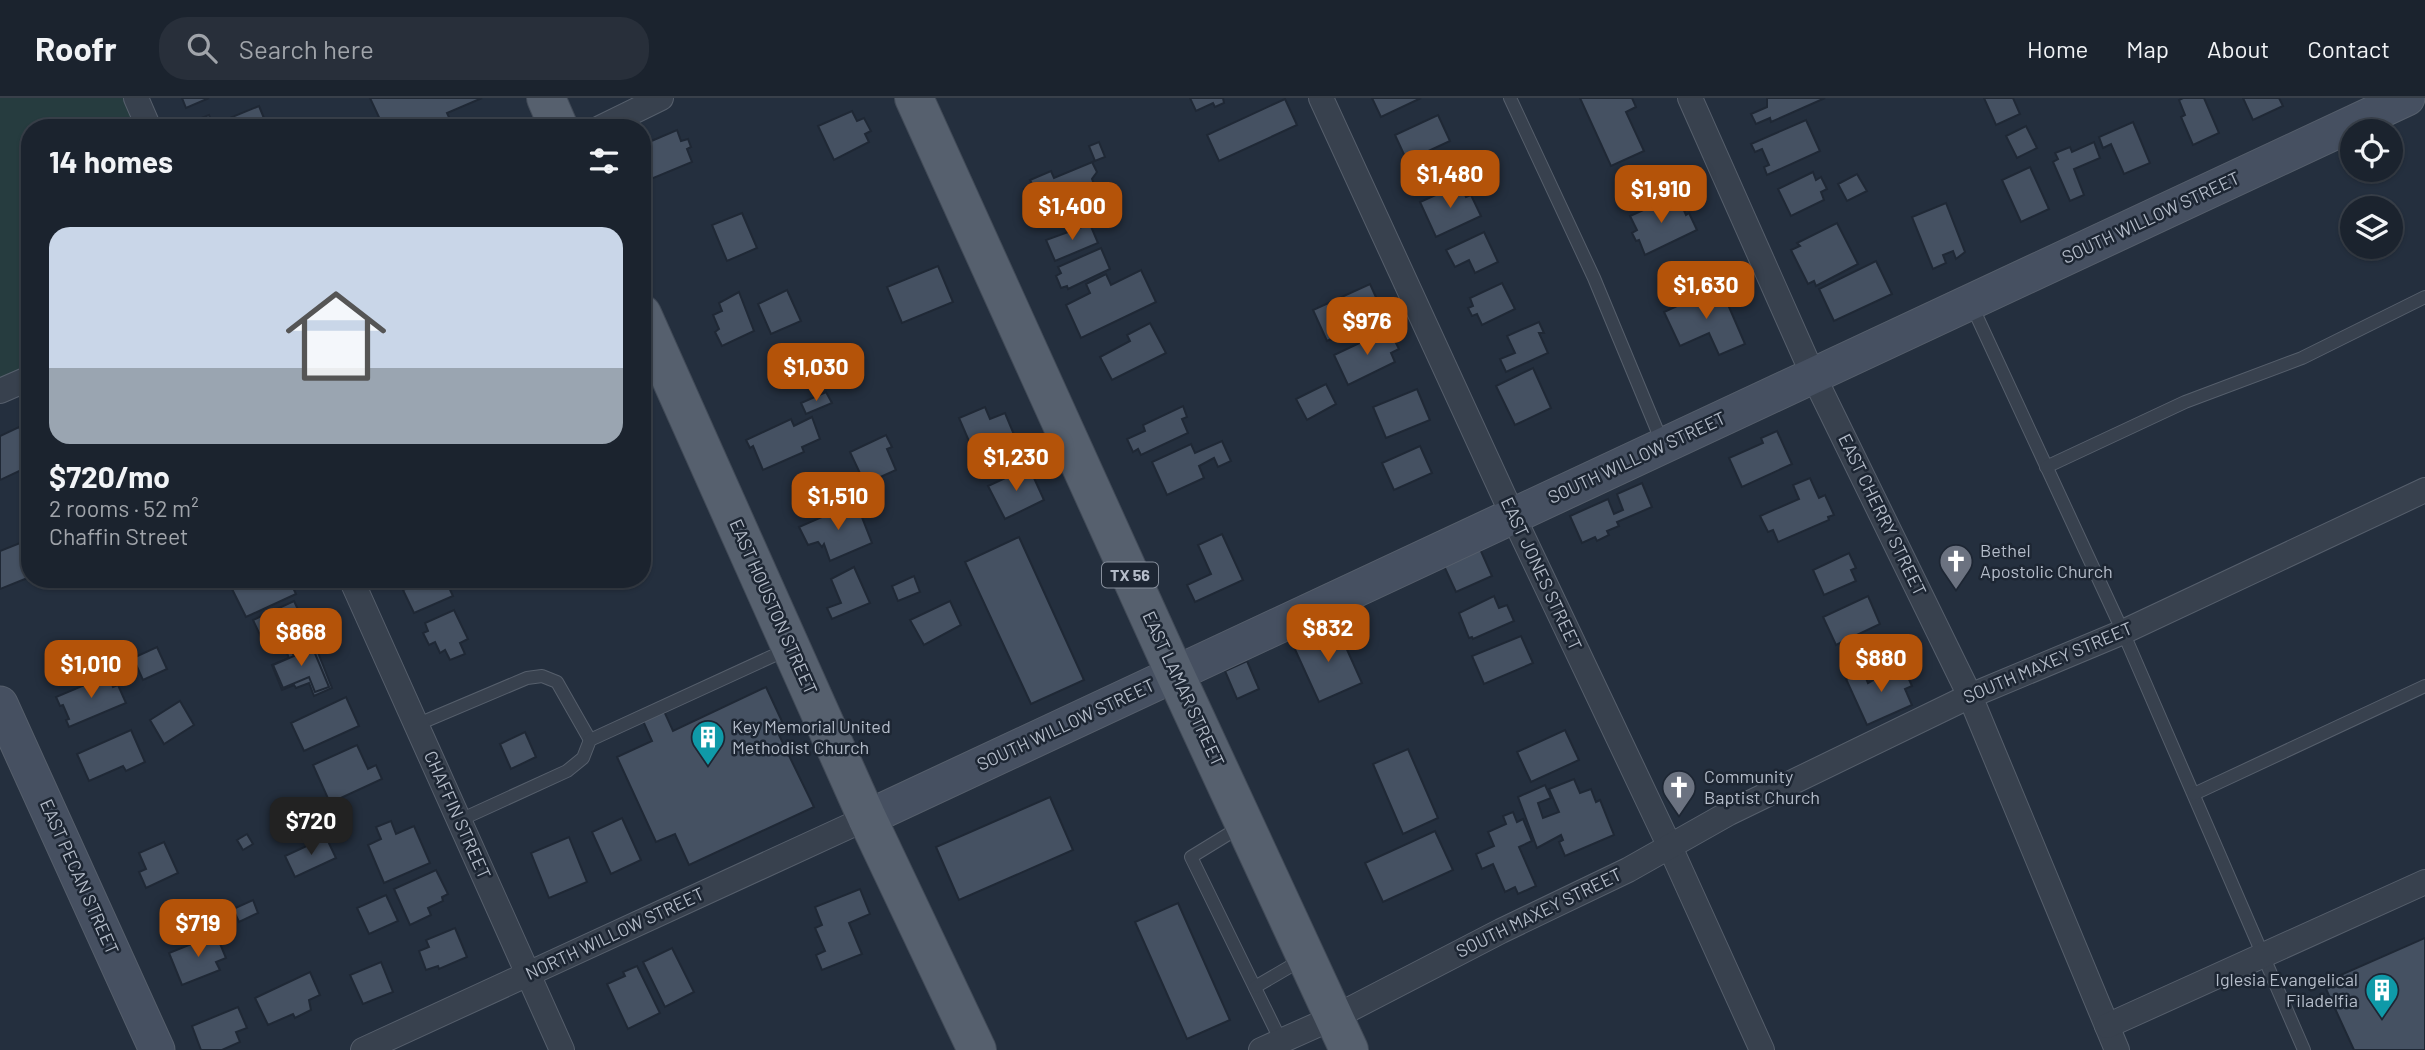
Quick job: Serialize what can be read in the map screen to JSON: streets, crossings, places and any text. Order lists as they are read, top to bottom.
{
  "streets": {
    "main road": ["TX 56", "EAST HOUSTON STREET", "EAST LAMAR STREET"],
    "street": [
      "SOUTH WILLOW STREET",
      "EAST CHERRY STREET",
      "EAST JONES STREET",
      "SOUTH MAXEY STREET",
      "CHAFFIN STREET",
      "EAST PECAN STREET",
      "NORTH WILLOW STREET"
    ]
  },
  "crossings": [
    ["SOUTH WILLOW STREET", "EAST CHERRY STREET"],
    ["SOUTH WILLOW STREET", "EAST JONES STREET"],
    ["SOUTH WILLOW STREET", "EAST HOUSTON STREET"],
    ["SOUTH WILLOW STREET", "EAST LAMAR STREET"],
    ["SOUTH WILLOW STREET", "NORTH WILLOW STREET"],
    ["EAST CHERRY STREET", "SOUTH MAXEY STREET"],
    ["EAST JONES STREET", "SOUTH MAXEY STREET"],
    ["EAST HOUSTON STREET", "NORTH WILLOW STREET"],
    ["SOUTH MAXEY STREET", "EAST LAMAR STREET"],
    ["CHAFFIN STREET", "NORTH WILLOW STREET"]
  ],
  "places": {
    "church": ["Bethel Apostolic Church", "Community Baptist Church"],
    "building": ["Key Memorial United Methodist Church", "Iglesia Evangelical Filadelfia"]
  },
  "page": {
    "header": "Roofr",
    "search": "Search here",
    "nav": [
      "Home",
      "Map",
      "About",
      "Contact"
    ],
    "heading": "14 homes",
    "price": [
      "$1,480",
      "$1,910",
      "$1,400",
      "$1,630",
      "$976",
      "$1,030",
      "$1,230",
      "$1,510",
      "$832",
      "$868",
      "$880",
      "$1,010",
      "$720",
      "$719"
    ],
    "list": [
      {
        "name": "$720/mo",
        "note": "2 rooms · 52 m² · Chaffin Street"
      }
    ]
  }
}
